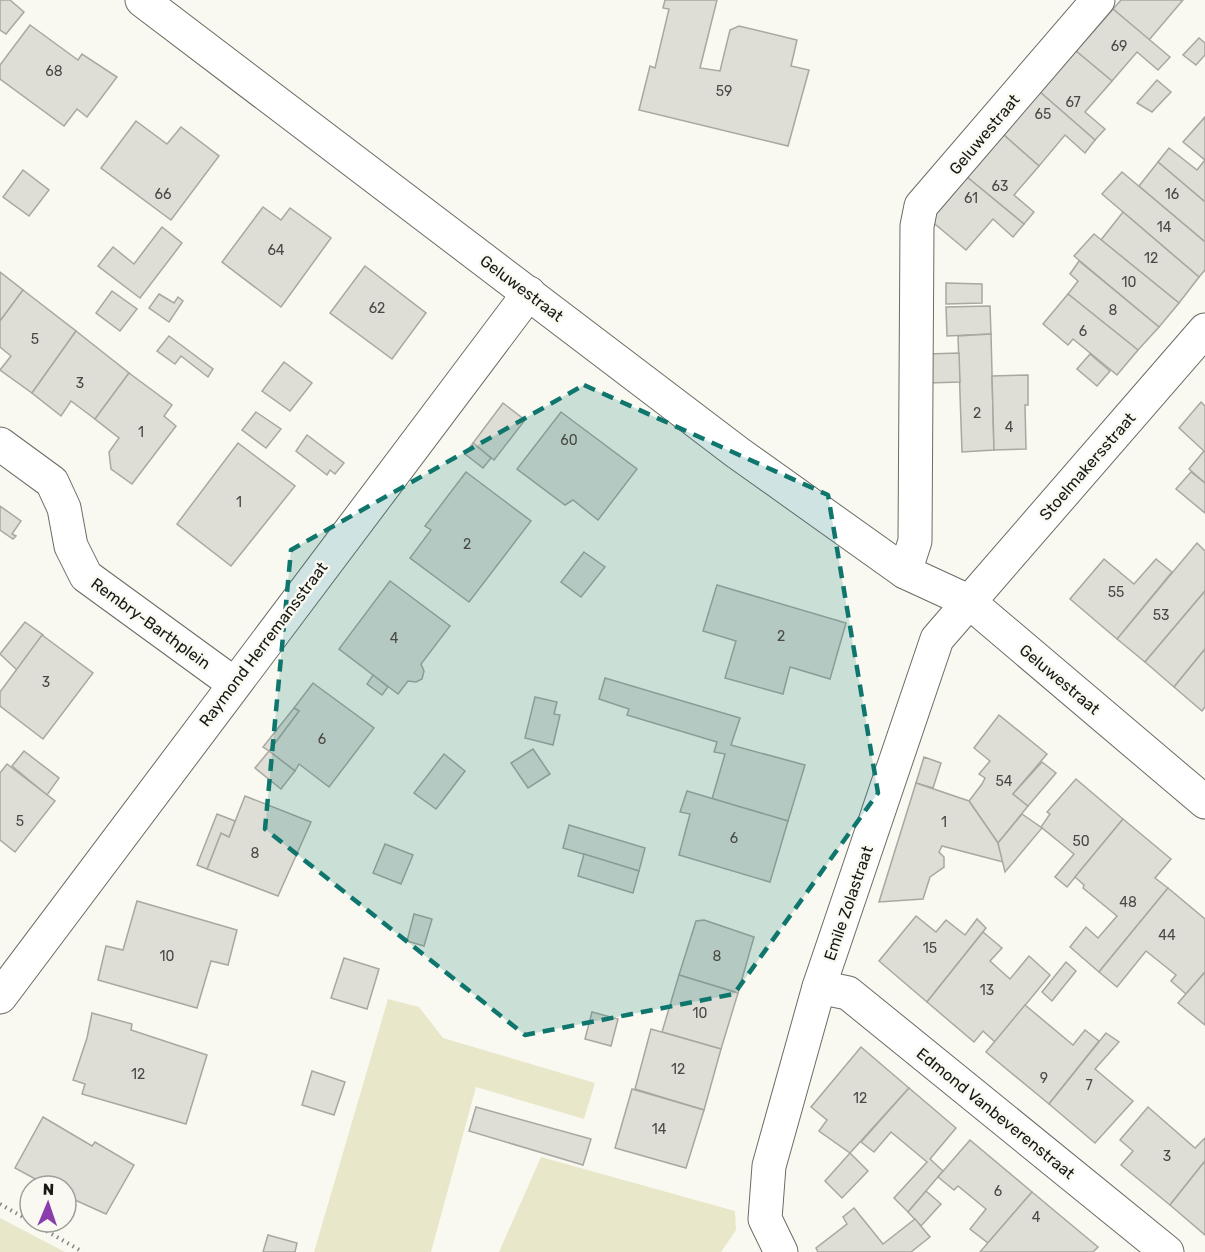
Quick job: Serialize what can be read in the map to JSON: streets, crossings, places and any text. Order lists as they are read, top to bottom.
{
  "streets": {
    "street": [
      "Geluwestraat",
      "Stoelmakersstraat",
      "Rembry-Barthplein",
      "Raymond Herremansstraat",
      "Emile Zolastraat",
      "Edmond Vanbeverenstraat"
    ]
  },
  "crossings": [
    ["Geluwestraat", "Stoelmakersstraat"],
    ["Geluwestraat", "Raymond Herremansstraat"],
    ["Geluwestraat", "Emile Zolastraat"],
    ["Stoelmakersstraat", "Emile Zolastraat"],
    ["Rembry-Barthplein", "Raymond Herremansstraat"],
    ["Emile Zolastraat", "Edmond Vanbeverenstraat"]
  ],
  "house_numbers": [
    "69",
    "68",
    "59",
    "67",
    "65",
    "63",
    "66",
    "16",
    "61",
    "14",
    "64",
    "12",
    "10",
    "62",
    "8",
    "6",
    "5",
    "3",
    "2",
    "4",
    "1",
    "60",
    "1",
    "2",
    "55",
    "53",
    "2",
    "4",
    "3",
    "6",
    "54",
    "5",
    "1",
    "6",
    "50",
    "8",
    "48",
    "44",
    "15",
    "10",
    "8",
    "13",
    "10",
    "12",
    "12",
    "9",
    "7",
    "12",
    "14",
    "3",
    "6",
    "4"
  ],
  "north": "top"
}
